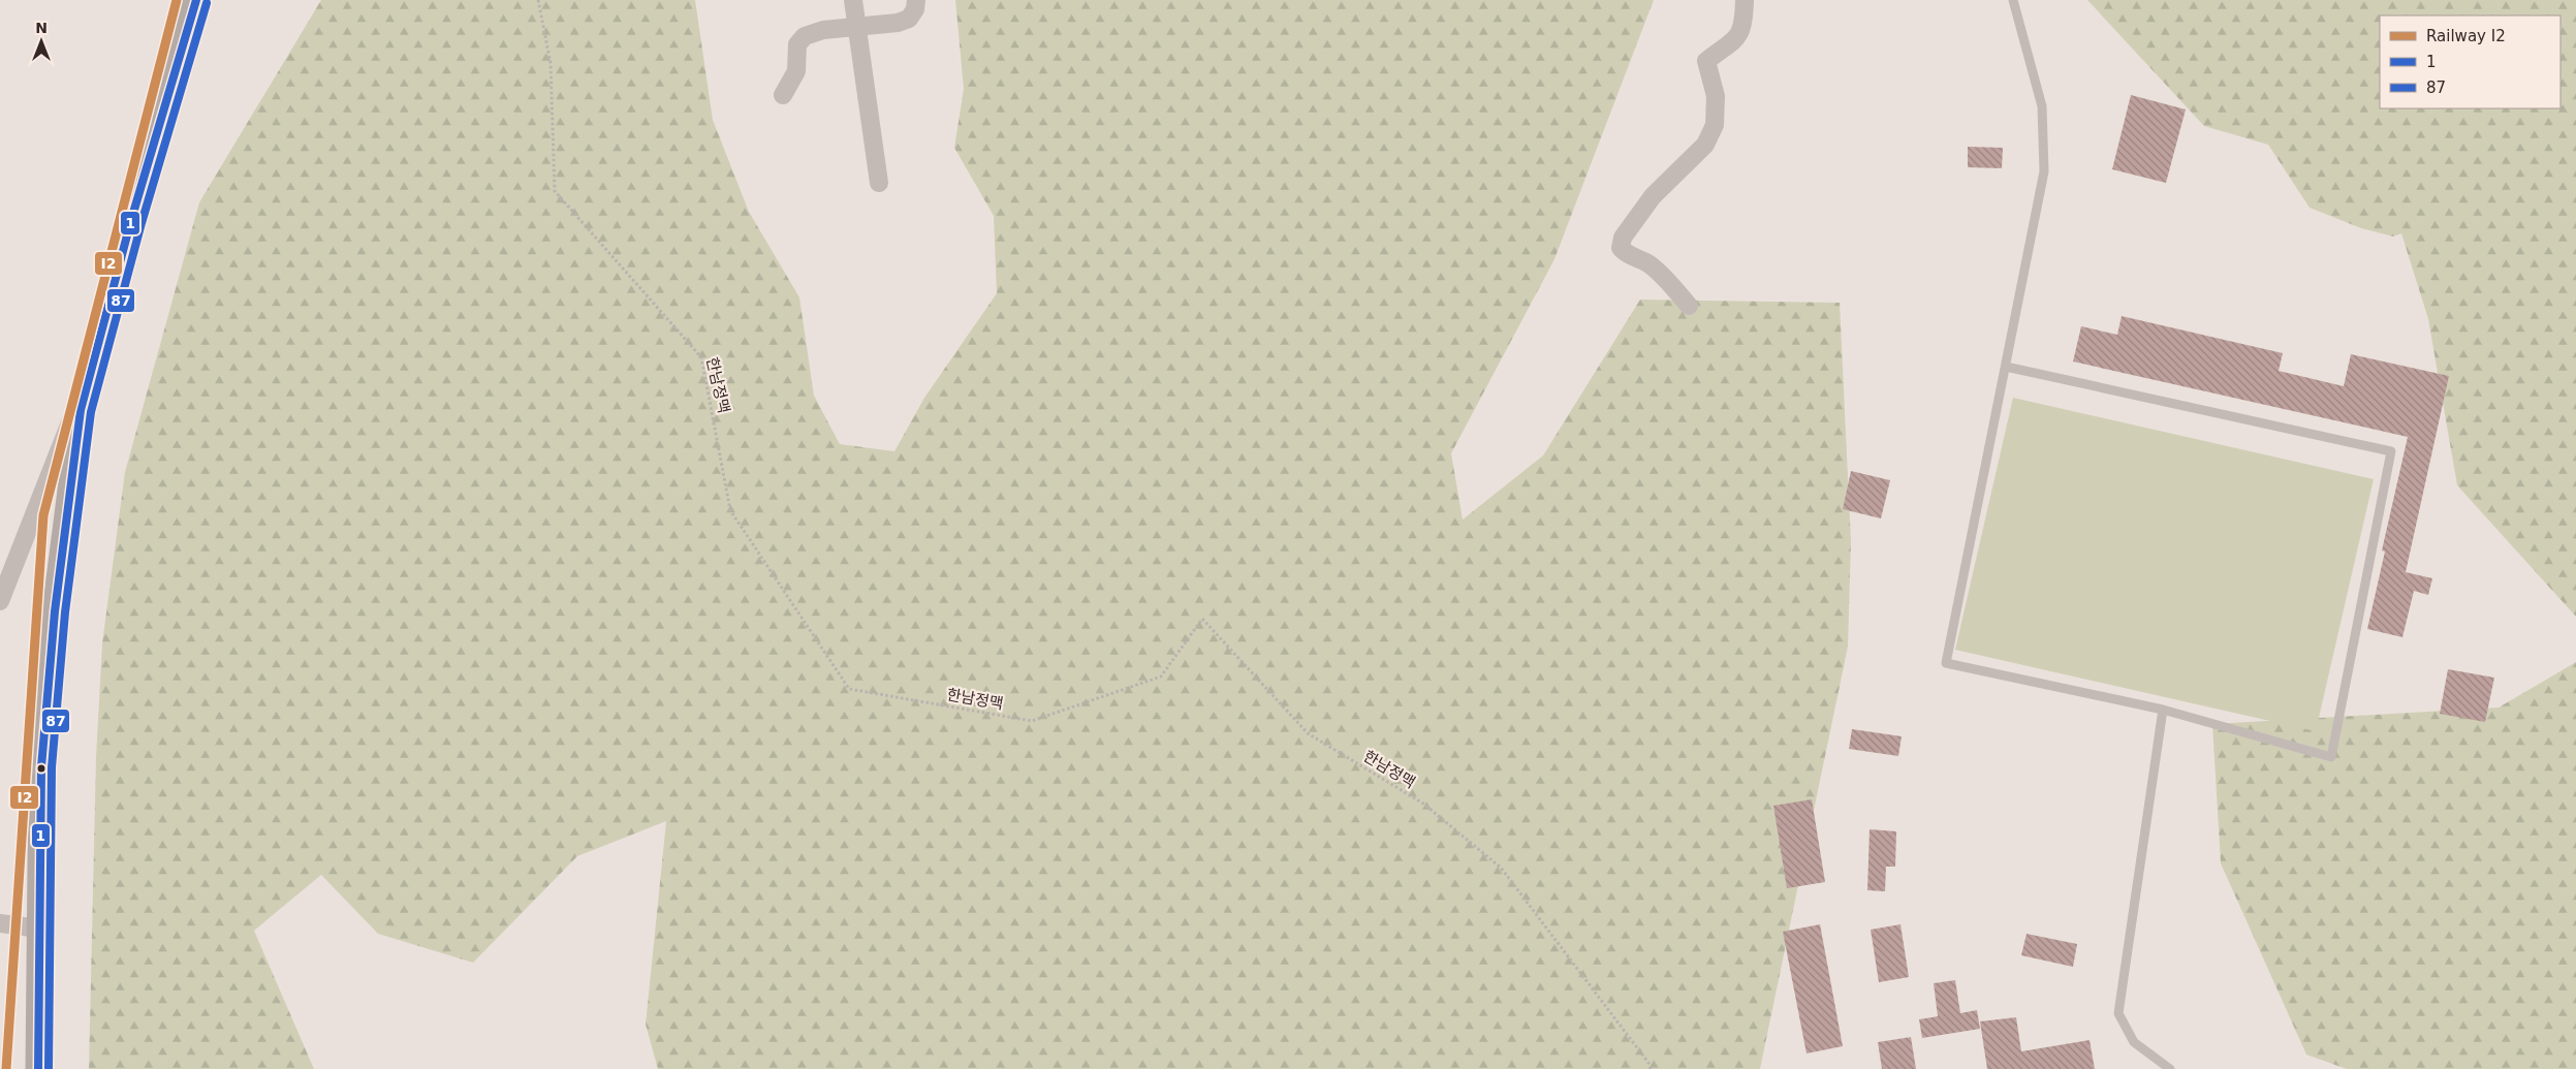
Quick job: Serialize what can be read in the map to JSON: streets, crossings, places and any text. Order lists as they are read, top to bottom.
{
  "streets": {
    "path": ["한남정맥"]
  },
  "lines": ["rail line I2", "transit line 1", "transit line 87"],
  "legend": ["Railway I2", "1", "87"],
  "north": "top"
}
